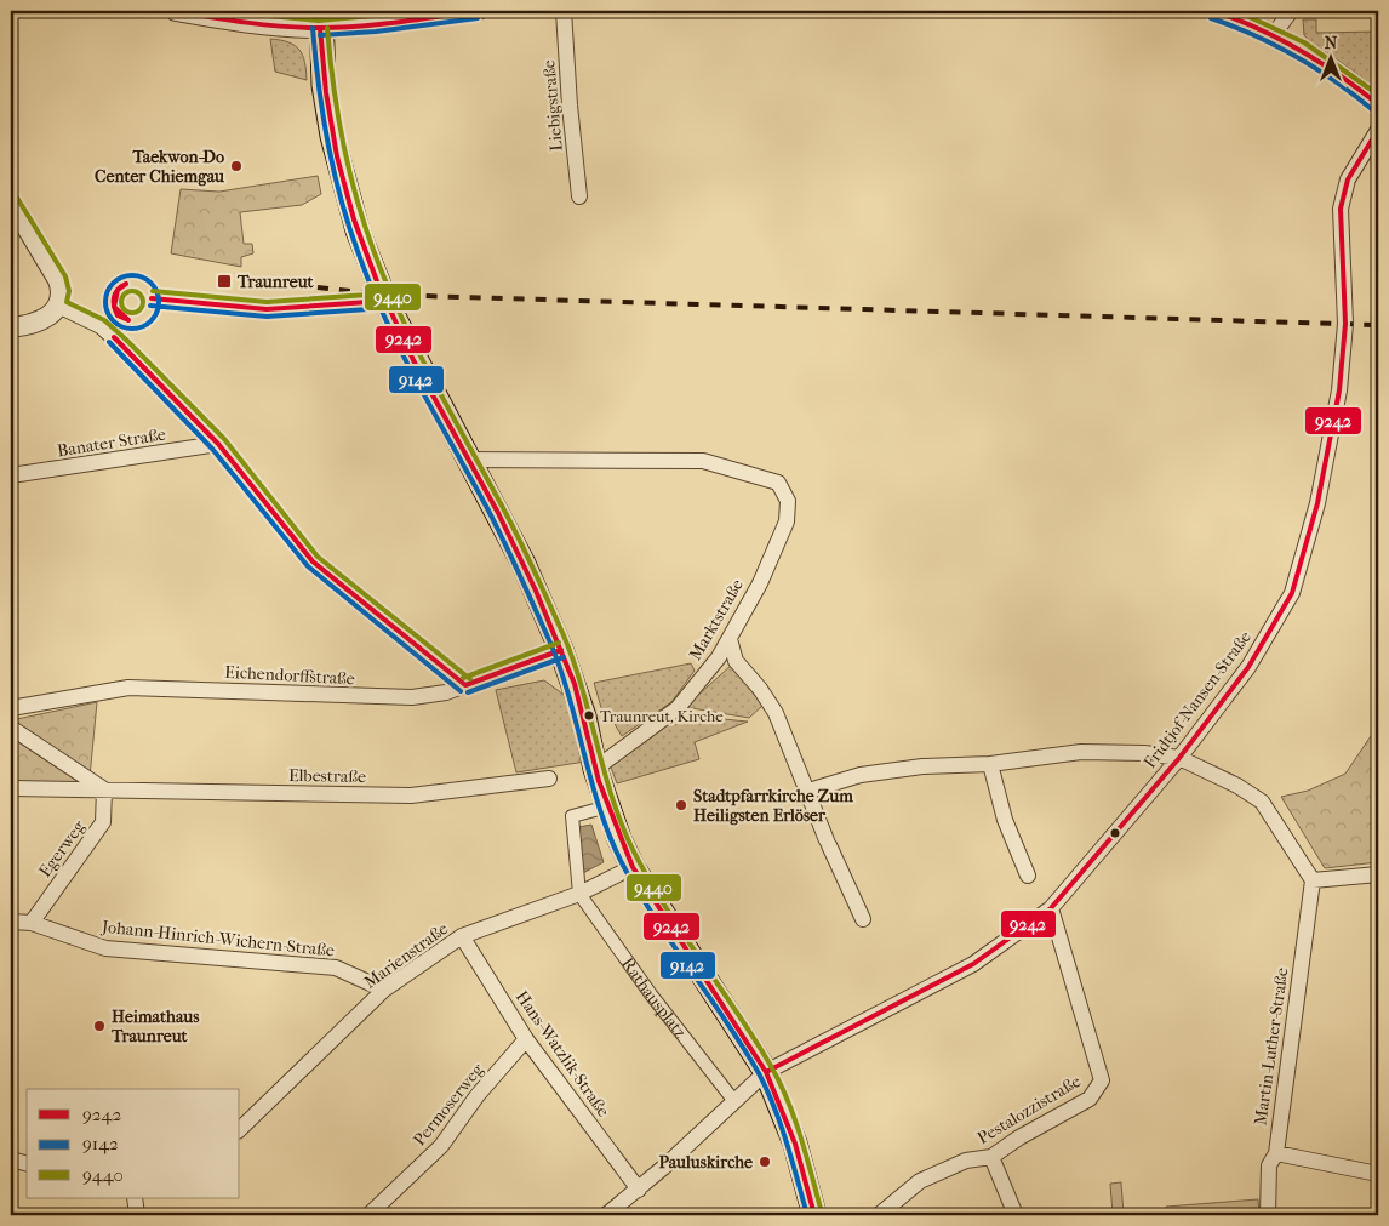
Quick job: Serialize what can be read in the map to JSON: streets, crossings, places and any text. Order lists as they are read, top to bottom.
{
  "streets": {
    "street": [
      "Liebigstraße",
      "Banater Straße",
      "Marktstraße",
      "Eichendorffstraße",
      "Fridtjof-Nansen-Straße",
      "Elbestraße",
      "Egerweg",
      "Johann-Hinrich-Wichern-Straße",
      "Marienstraße",
      "Rathausplatz",
      "Martin-Luther-Straße",
      "Hans-Watzlik-Straße",
      "Permoserweg",
      "Pestalozzistraße"
    ]
  },
  "crossings": [
    ["Fridtjof-Nansen-Straße", "Rathausplatz"],
    ["Fridtjof-Nansen-Straße", "Hans-Watzlik-Straße"],
    ["Fridtjof-Nansen-Straße", "Pestalozzistraße"],
    ["Elbestraße", "Egerweg"],
    ["Egerweg", "Johann-Hinrich-Wichern-Straße"],
    ["Johann-Hinrich-Wichern-Straße", "Marienstraße"],
    ["Marienstraße", "Rathausplatz"],
    ["Marienstraße", "Hans-Watzlik-Straße"],
    ["Hans-Watzlik-Straße", "Permoserweg"]
  ],
  "places": {
    "other": [
      "Taekwon-Do Center Chiemgau",
      "Traunreut, Kirche",
      "Stadtpfarrkirche Zum Heiligsten Erlöser",
      "Heimathaus Traunreut",
      "Pauluskirche"
    ],
    "transit": ["Traunreut"]
  },
  "lines": ["transit line 9242", "transit line 9440", "transit line 9142"],
  "legend": ["9242", "9142", "9440"],
  "north": "top"
}
